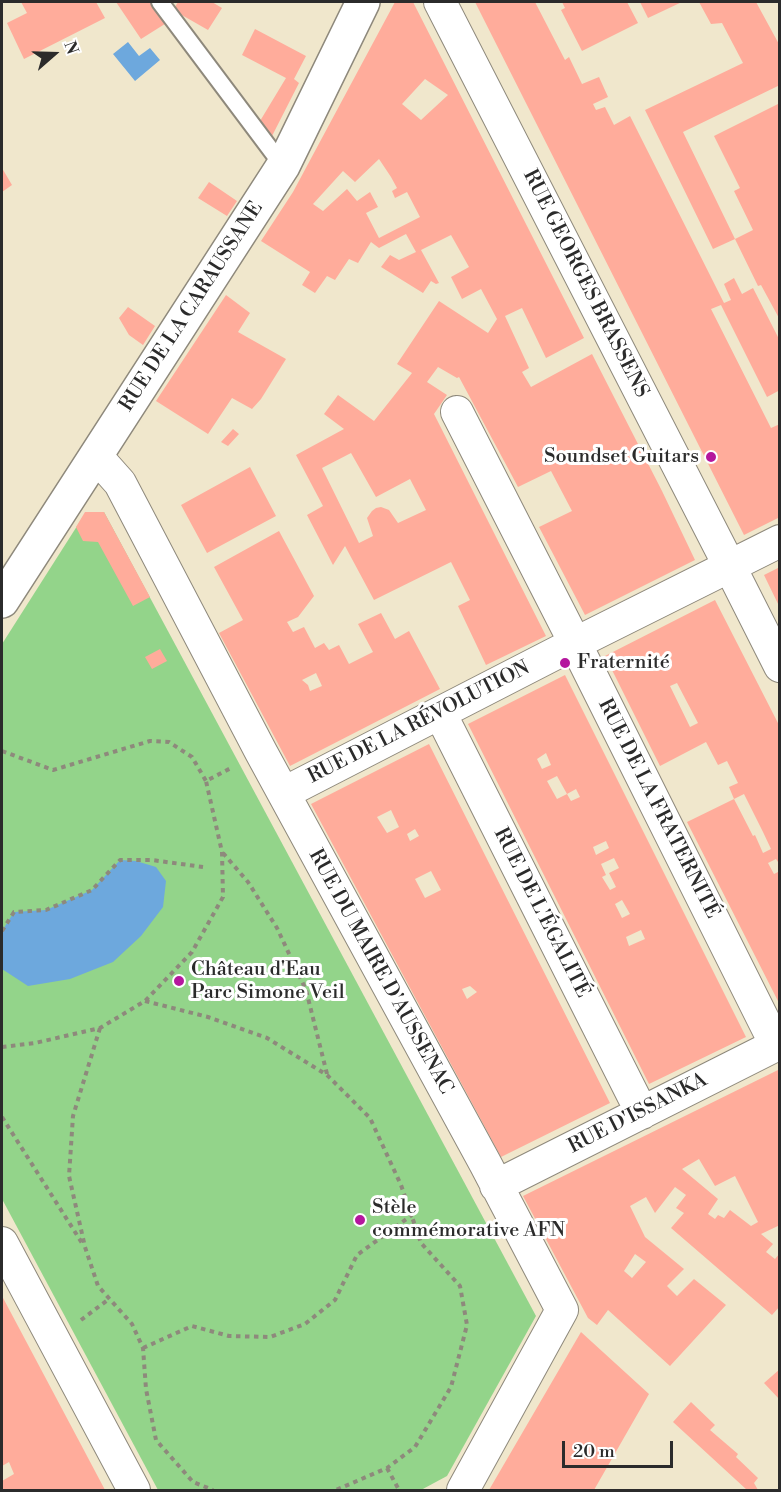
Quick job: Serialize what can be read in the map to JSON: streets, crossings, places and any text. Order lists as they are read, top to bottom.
{
  "streets": {
    "street": [
      "RUE GEORGES BRASSENS",
      "RUE DE LA CARAUSSANE",
      "RUE DE LA RÉVOLUTION",
      "RUE DE LA FRATERNITÉ",
      "RUE DE L'ÉGALITÉ",
      "RUE DU MAIRE D'AUSSENAC",
      "RUE D'ISSANKA"
    ]
  },
  "crossings": [
    ["RUE GEORGES BRASSENS", "RUE DE LA RÉVOLUTION"],
    ["RUE DE LA CARAUSSANE", "RUE DU MAIRE D'AUSSENAC"],
    ["RUE DE LA RÉVOLUTION", "RUE DE LA FRATERNITÉ"],
    ["RUE DE LA RÉVOLUTION", "RUE DE L'ÉGALITÉ"],
    ["RUE DE LA RÉVOLUTION", "RUE DU MAIRE D'AUSSENAC"],
    ["RUE DE LA FRATERNITÉ", "RUE D'ISSANKA"],
    ["RUE DE L'ÉGALITÉ", "RUE D'ISSANKA"],
    ["RUE DU MAIRE D'AUSSENAC", "RUE D'ISSANKA"]
  ],
  "places": [
    "Soundset Guitars",
    "Fraternité",
    "Château d'Eau Parc Simone Veil",
    "Stèle commémorative AFN"
  ],
  "scale_bar": "20 m",
  "north": "right"
}
